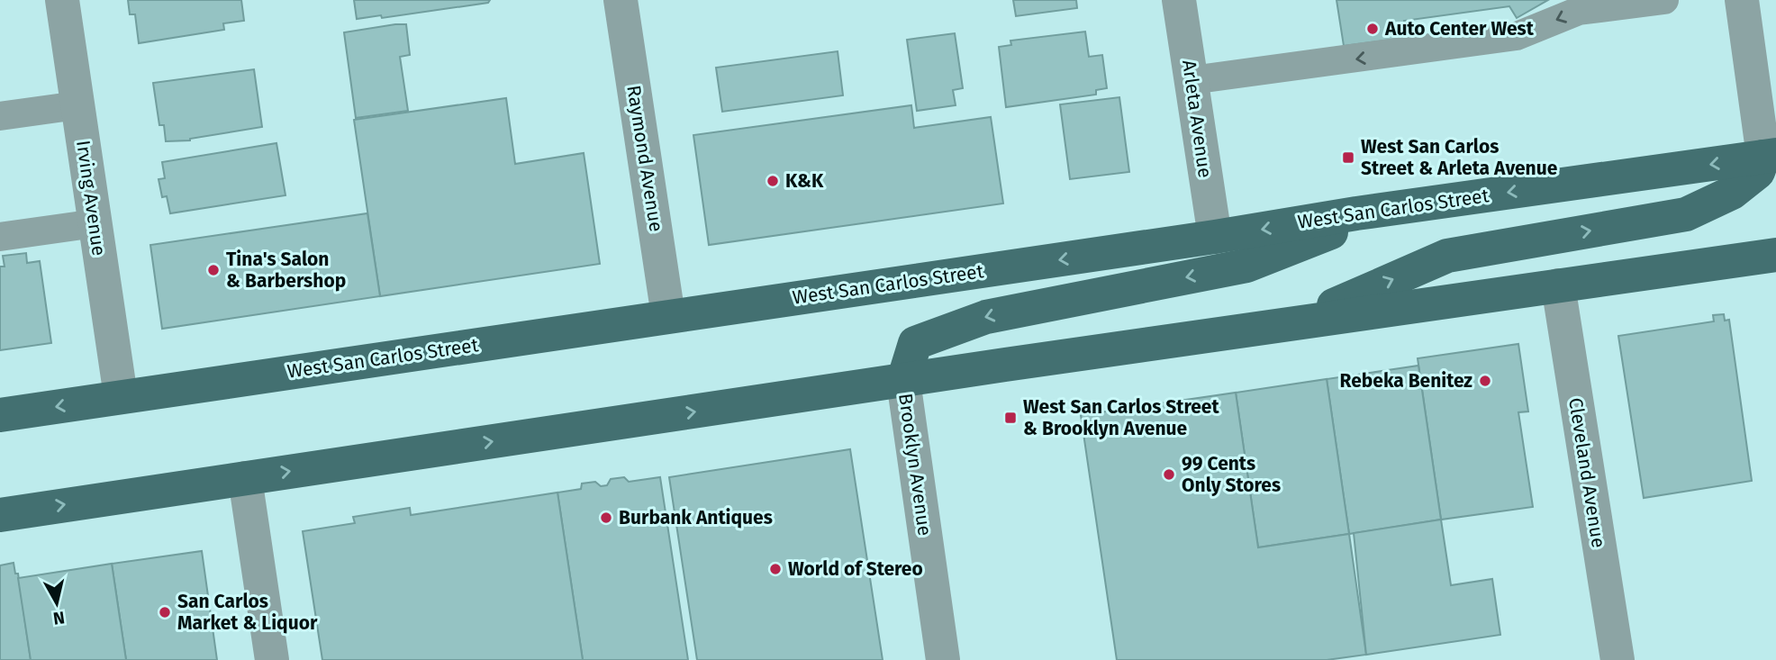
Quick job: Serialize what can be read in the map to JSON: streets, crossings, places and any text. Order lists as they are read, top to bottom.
{
  "streets": {
    "main road": ["West San Carlos Street"],
    "street": [
      "Arleta Avenue",
      "Raymond Avenue",
      "Irving Avenue",
      "Brooklyn Avenue",
      "Cleveland Avenue"
    ]
  },
  "crossings": [
    ["Arleta Avenue", "West San Carlos Street"],
    ["Raymond Avenue", "West San Carlos Street"],
    ["Irving Avenue", "West San Carlos Street"]
  ],
  "places": {
    "other": [
      "Auto Center West",
      "K&K",
      "Tina's Salon & Barbershop",
      "Rebeka Benitez",
      "99 Cents Only Stores",
      "Burbank Antiques",
      "World of Stereo",
      "San Carlos Market & Liquor"
    ],
    "transit": ["West San Carlos Street & Arleta Avenue", "West San Carlos Street & Brooklyn Avenue"]
  },
  "north": "bottom"
}
